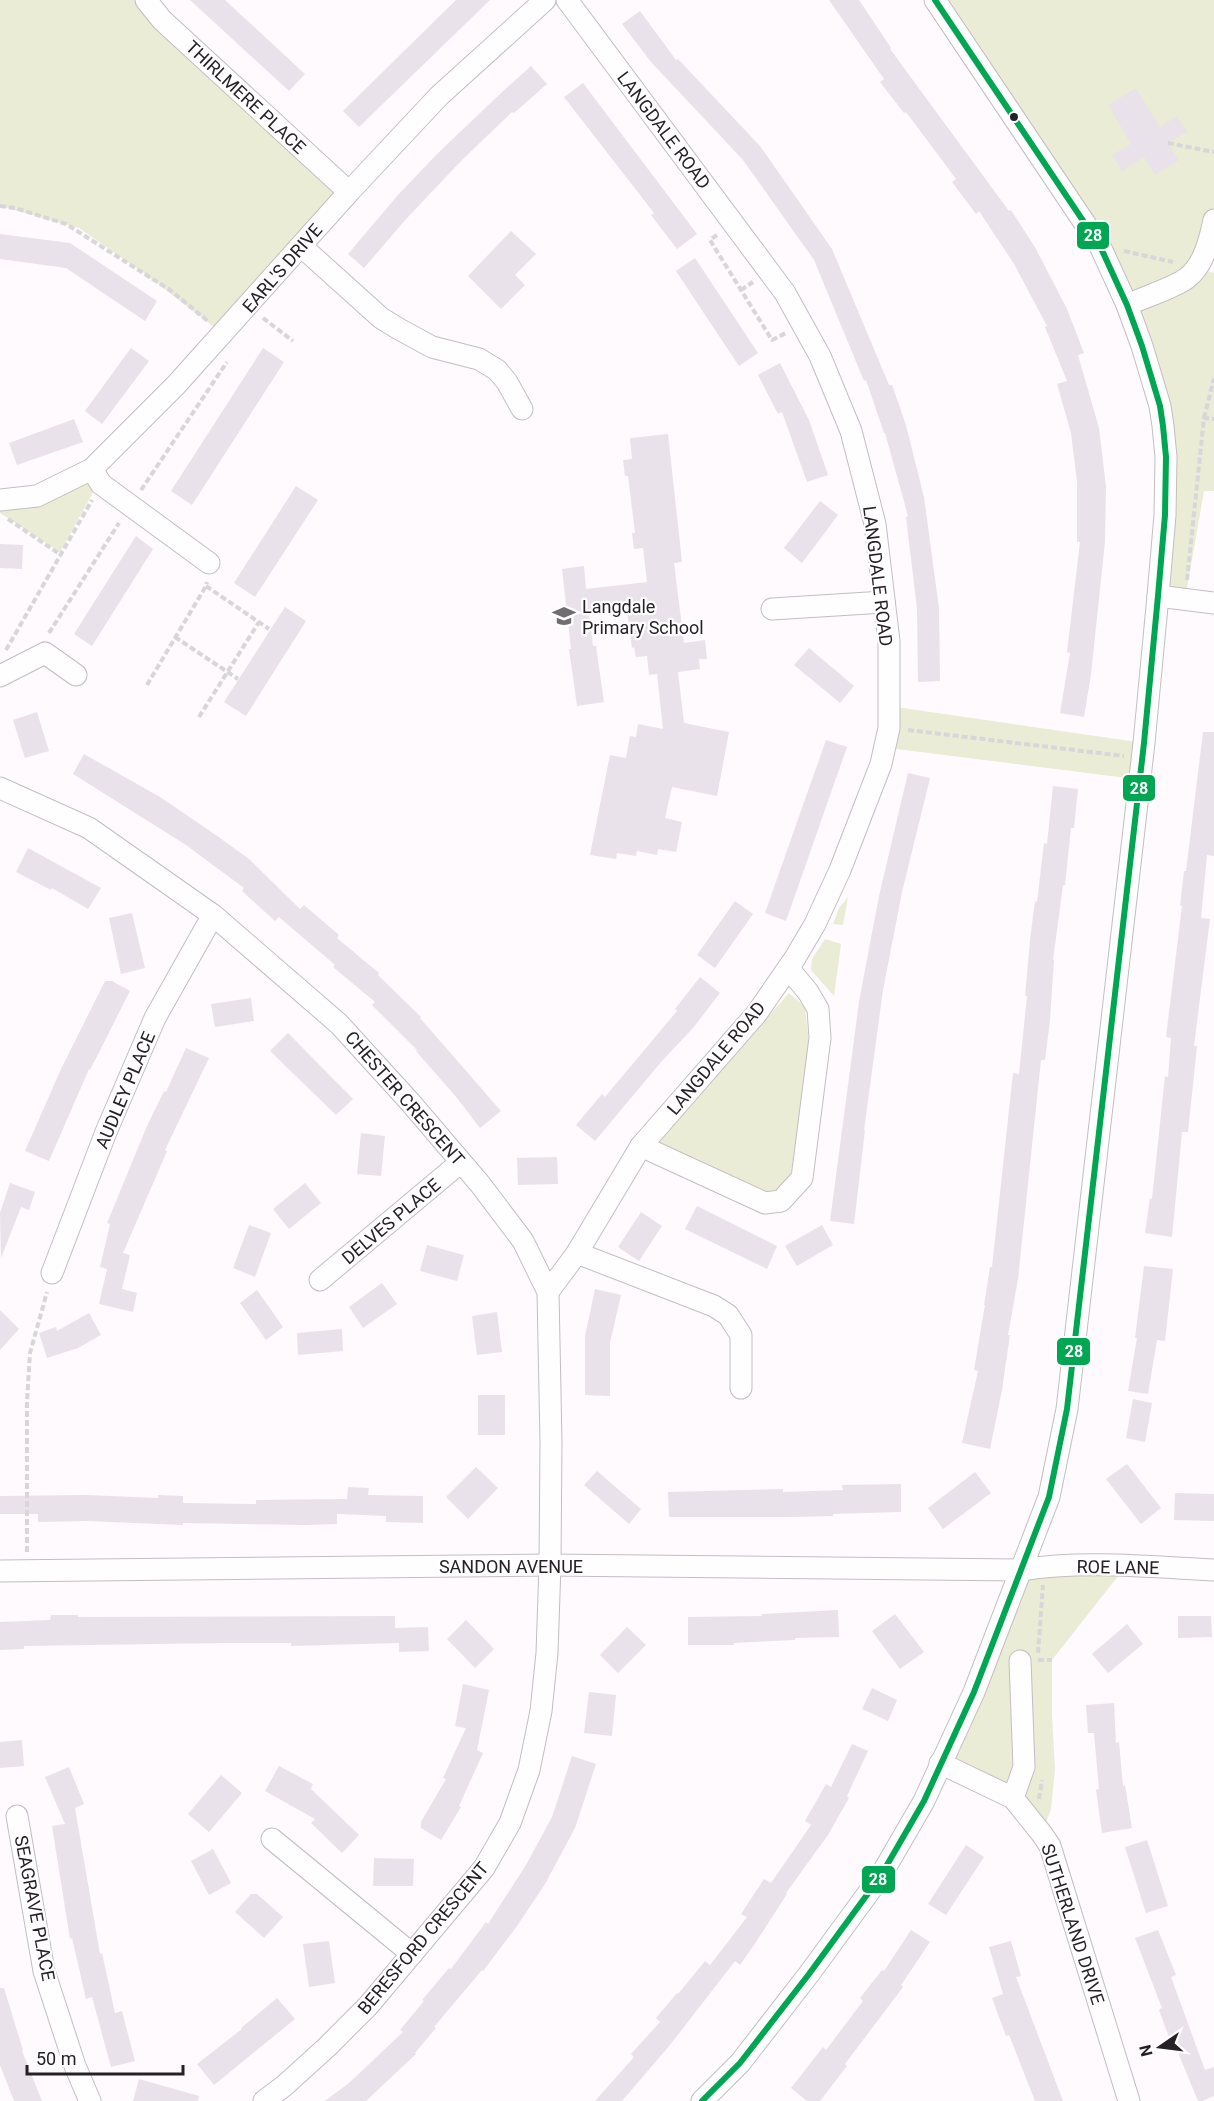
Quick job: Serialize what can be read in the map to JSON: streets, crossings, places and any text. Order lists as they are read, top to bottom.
{
  "streets": {
    "street": [
      "THIRLMERE PLACE",
      "LANGDALE ROAD",
      "EARL'S DRIVE",
      "AUDLEY PLACE",
      "CHESTER CRESCENT",
      "DELVES PLACE",
      "SANDON AVENUE",
      "ROE LANE",
      "SEAGRAVE PLACE",
      "SUTHERLAND DRIVE",
      "BERESFORD CRESCENT"
    ]
  },
  "crossings": [
    ["THIRLMERE PLACE", "EARL'S DRIVE"],
    ["LANGDALE ROAD", "CHESTER CRESCENT"],
    ["AUDLEY PLACE", "CHESTER CRESCENT"],
    ["CHESTER CRESCENT", "DELVES PLACE"],
    ["CHESTER CRESCENT", "SANDON AVENUE"],
    ["CHESTER CRESCENT", "BERESFORD CRESCENT"],
    ["SANDON AVENUE", "ROE LANE"],
    ["SANDON AVENUE", "BERESFORD CRESCENT"]
  ],
  "places": {
    "school or university": ["Langdale Primary School"]
  },
  "lines": ["transit line 28"],
  "scale_bar": "50 m",
  "north": "left"
}
